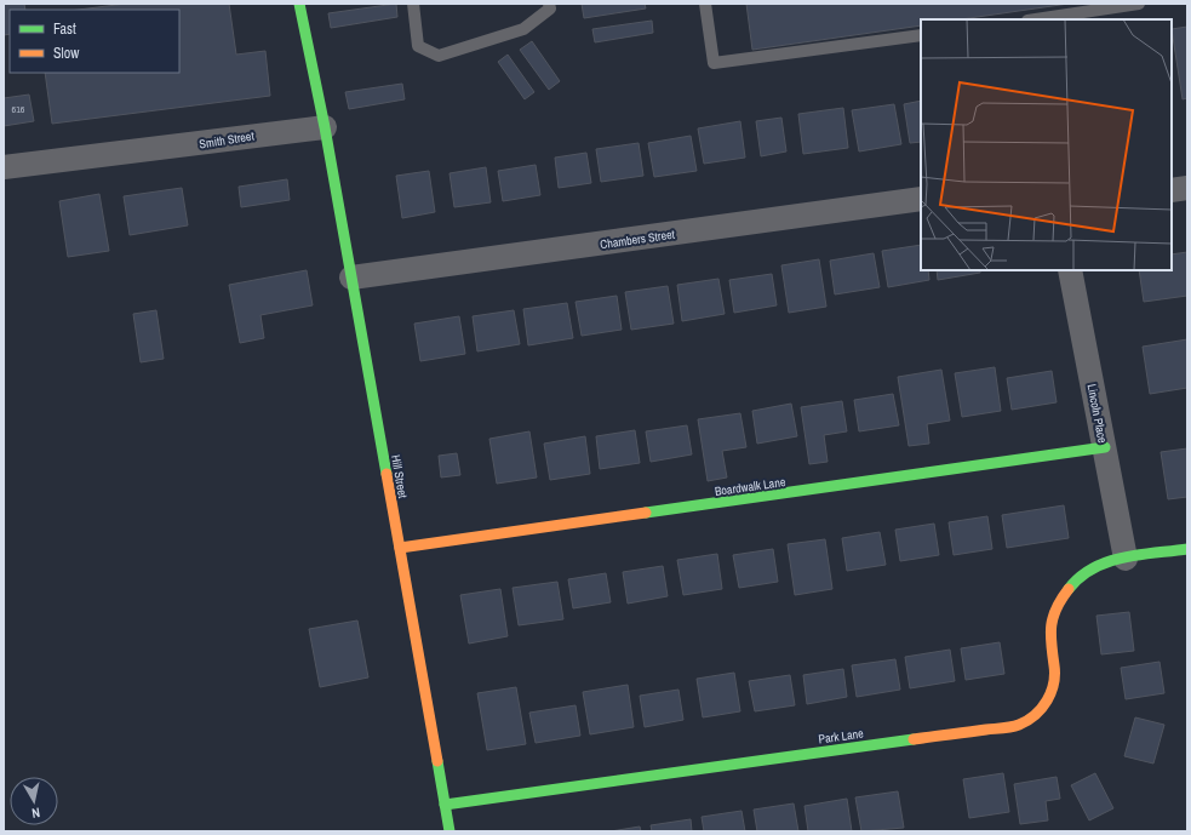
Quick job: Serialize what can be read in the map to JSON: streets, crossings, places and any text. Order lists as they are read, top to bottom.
{
  "streets": {
    "street": [
      "Smith Street",
      "Chambers Street",
      "Lincoln Place",
      "Hill Street",
      "Boardwalk Lane",
      "Park Lane"
    ]
  },
  "crossings": [
    ["Smith Street", "Hill Street"],
    ["Chambers Street", "Hill Street"],
    ["Lincoln Place", "Boardwalk Lane"],
    ["Lincoln Place", "Park Lane"],
    ["Hill Street", "Boardwalk Lane"],
    ["Hill Street", "Park Lane"]
  ],
  "house_numbers": ["616"],
  "legend": ["Fast", "Slow"],
  "north": "bottom"
}
